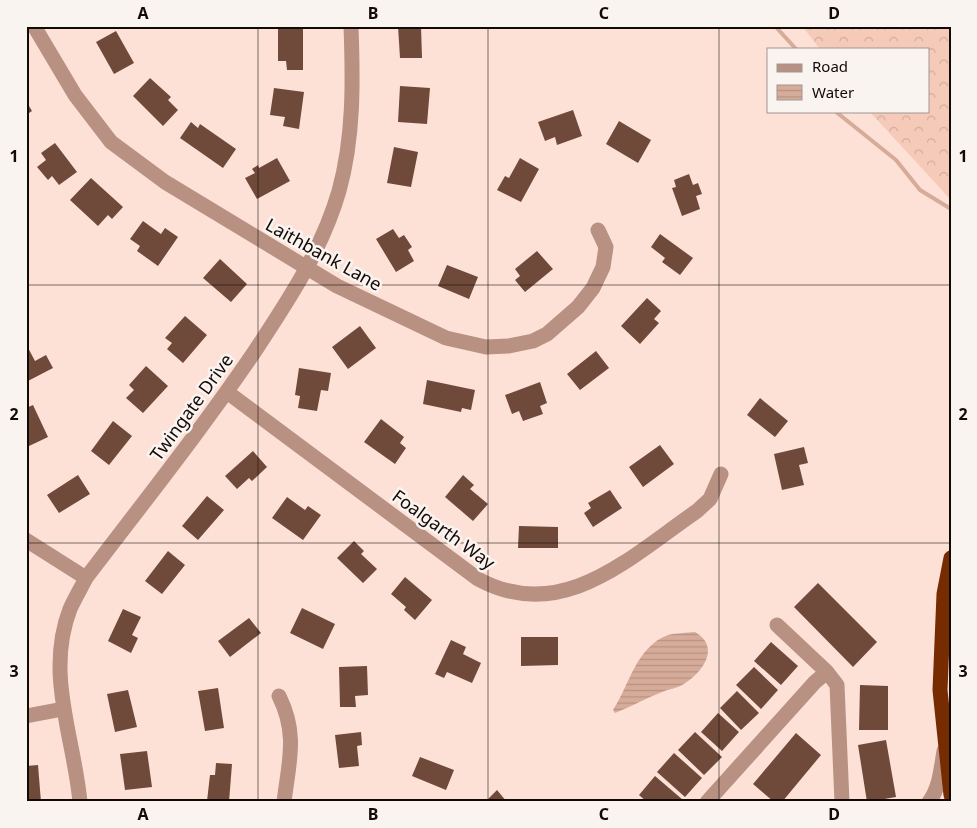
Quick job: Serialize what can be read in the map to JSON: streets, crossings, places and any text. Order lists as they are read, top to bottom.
{
  "streets": {
    "street": ["Laithbank Lane", "Twingate Drive", "Foalgarth Way"]
  },
  "crossings": [
    ["Laithbank Lane", "Twingate Drive"],
    ["Twingate Drive", "Foalgarth Way"]
  ],
  "legend": ["Road", "Water"],
  "grid": {
    "columns": [
      "A",
      "B",
      "C",
      "D"
    ],
    "rows": ["1", "2", "3"]
  }
}
